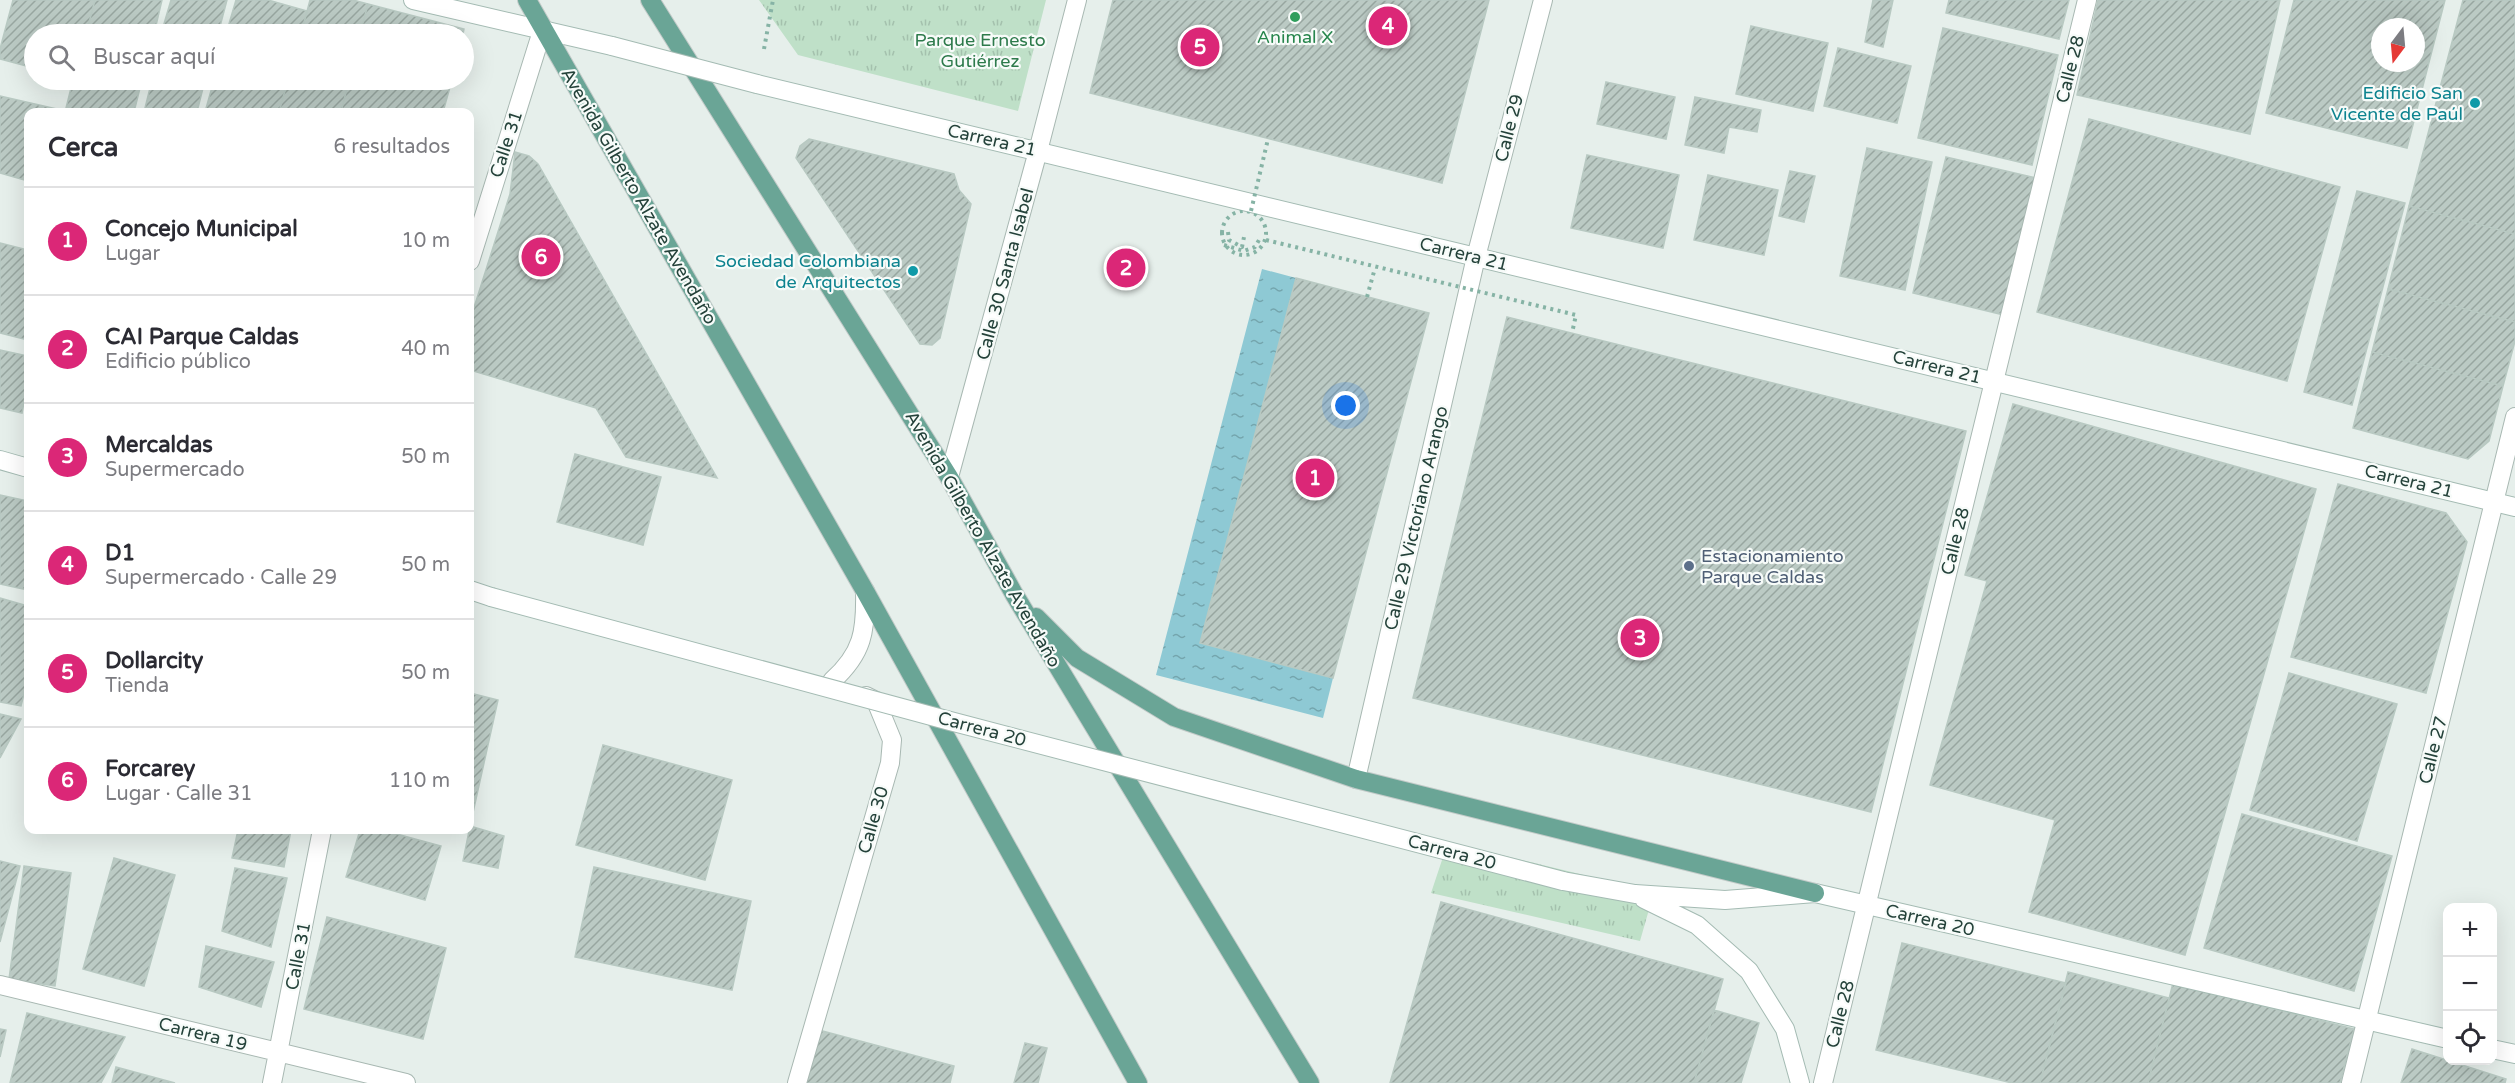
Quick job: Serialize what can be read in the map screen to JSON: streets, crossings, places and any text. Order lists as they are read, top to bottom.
{
  "streets": {
    "main road": ["Avenida Gilberto Alzate Avendaño"],
    "street": [
      "Calle 28",
      "Calle 29",
      "Carrera 21",
      "Calle 31",
      "Calle 30 Santa Isabel",
      "Calle 29 Victoriano Arango",
      "Carrera 20",
      "Calle 27",
      "Calle 30",
      "Carrera 19"
    ]
  },
  "crossings": [
    ["Calle 28", "Carrera 21"],
    ["Calle 28", "Carrera 20"],
    ["Calle 29", "Carrera 21"],
    ["Calle 29", "Calle 29 Victoriano Arango"],
    ["Carrera 21", "Calle 31"],
    ["Carrera 21", "Avenida Gilberto Alzate Avendaño"],
    ["Carrera 21", "Calle 30 Santa Isabel"],
    ["Carrera 21", "Calle 29 Victoriano Arango"],
    ["Carrera 21", "Calle 27"],
    ["Calle 31", "Avenida Gilberto Alzate Avendaño"],
    ["Calle 31", "Carrera 19"],
    ["Avenida Gilberto Alzate Avendaño", "Calle 30 Santa Isabel"],
    ["Carrera 20", "Calle 27"]
  ],
  "parks": ["Parque Ernesto Gutiérrez"],
  "places": [
    "Animal X",
    "Edificio San Vicente de Paúl",
    "Sociedad Colombiana de Arquitectos",
    "Estacionamiento Parque Caldas"
  ],
  "north": "bottom",
  "page": {
    "pins": [
      "4",
      "5",
      "6",
      "2",
      "1",
      "3"
    ],
    "search": "Buscar aquí",
    "heading": ["Cerca", "6 resultados"],
    "list": [
      {
        "mark": "1",
        "name": "Concejo Municipal",
        "note": "Lugar",
        "value": "10 m"
      },
      {
        "mark": "2",
        "name": "CAI Parque Caldas",
        "note": "Edificio público",
        "value": "40 m"
      },
      {
        "mark": "3",
        "name": "Mercaldas",
        "note": "Supermercado",
        "value": "50 m"
      },
      {
        "mark": "4",
        "name": "D1",
        "note": "Supermercado · Calle 29",
        "value": "50 m"
      },
      {
        "mark": "5",
        "name": "Dollarcity",
        "note": "Tienda",
        "value": "50 m"
      },
      {
        "mark": "6",
        "name": "Forcarey",
        "note": "Lugar · Calle 31",
        "value": "110 m"
      }
    ],
    "map_buttons": ["+", "−"]
  }
}
